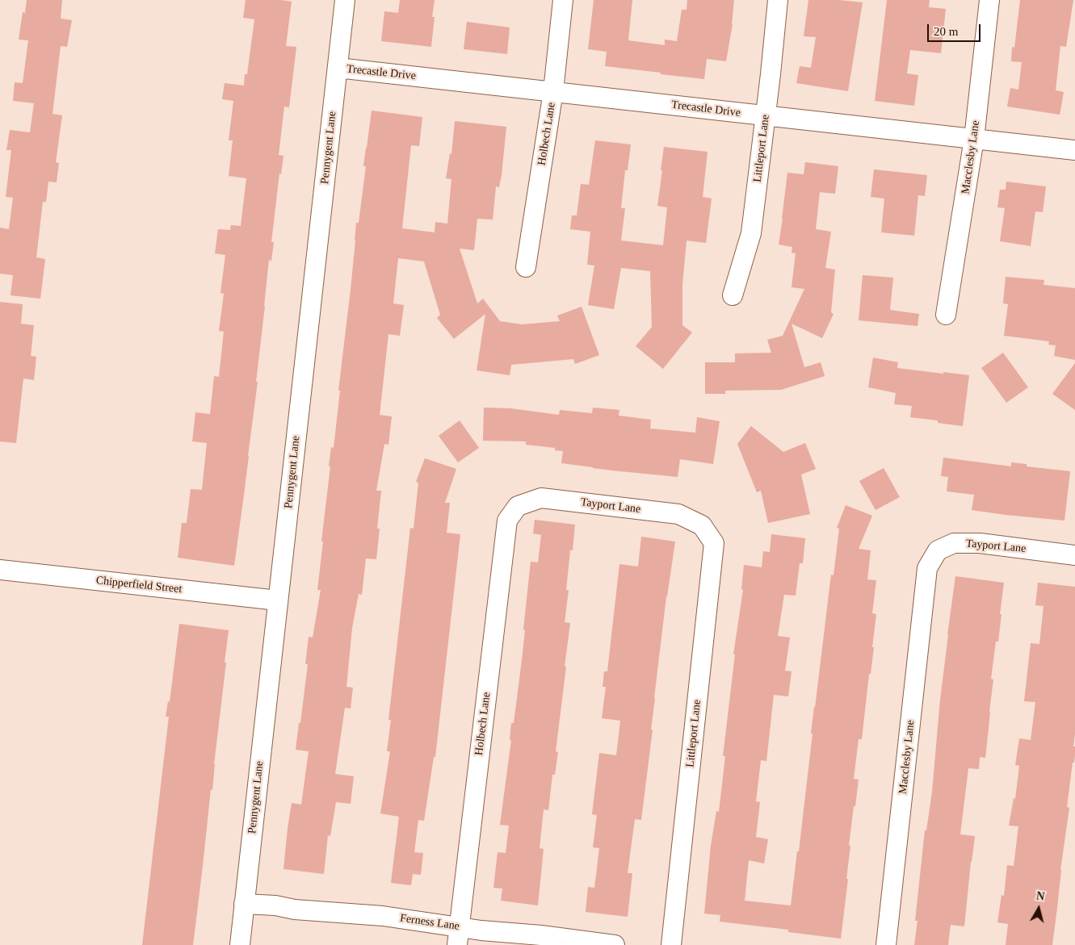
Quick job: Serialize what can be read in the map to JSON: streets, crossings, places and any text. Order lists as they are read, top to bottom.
{
  "streets": {
    "street": [
      "Trecastle Drive",
      "Holbech Lane",
      "Pennygent Lane",
      "Littleport Lane",
      "Macclesby Lane",
      "Tayport Lane",
      "Chipperfield Street",
      "Ferness Lane"
    ]
  },
  "crossings": [
    ["Trecastle Drive", "Holbech Lane"],
    ["Trecastle Drive", "Pennygent Lane"],
    ["Trecastle Drive", "Littleport Lane"],
    ["Trecastle Drive", "Macclesby Lane"],
    ["Holbech Lane", "Tayport Lane"],
    ["Holbech Lane", "Ferness Lane"],
    ["Pennygent Lane", "Chipperfield Street"],
    ["Pennygent Lane", "Ferness Lane"],
    ["Littleport Lane", "Tayport Lane"],
    ["Macclesby Lane", "Tayport Lane"]
  ],
  "scale_bar": "20 m",
  "north": "top"
}
